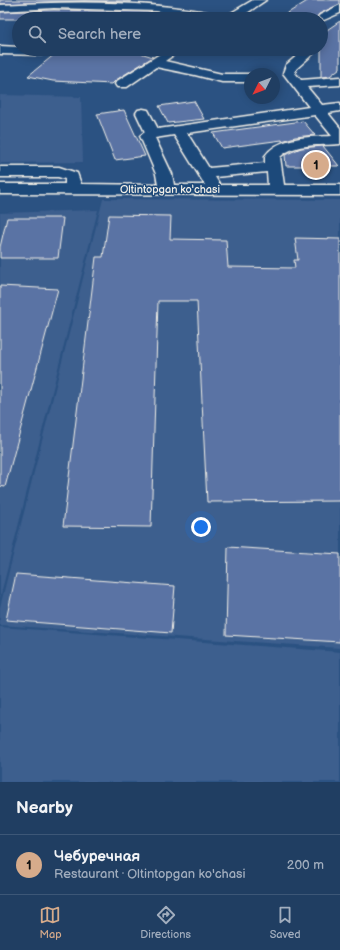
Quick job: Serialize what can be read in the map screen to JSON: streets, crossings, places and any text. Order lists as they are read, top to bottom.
{
  "streets": {
    "street": ["Oltintopgan ko'chasi"]
  },
  "north": "bottom left",
  "page": {
    "search": "Search here",
    "pins": "1",
    "heading": "Nearby",
    "list": [
      {
        "mark": "1",
        "name": "Чебуречная",
        "note": "Restaurant · Oltintopgan ko'chasi",
        "value": "200 m"
      }
    ],
    "nav": ["Map", "Directions", "Saved"]
  }
}
